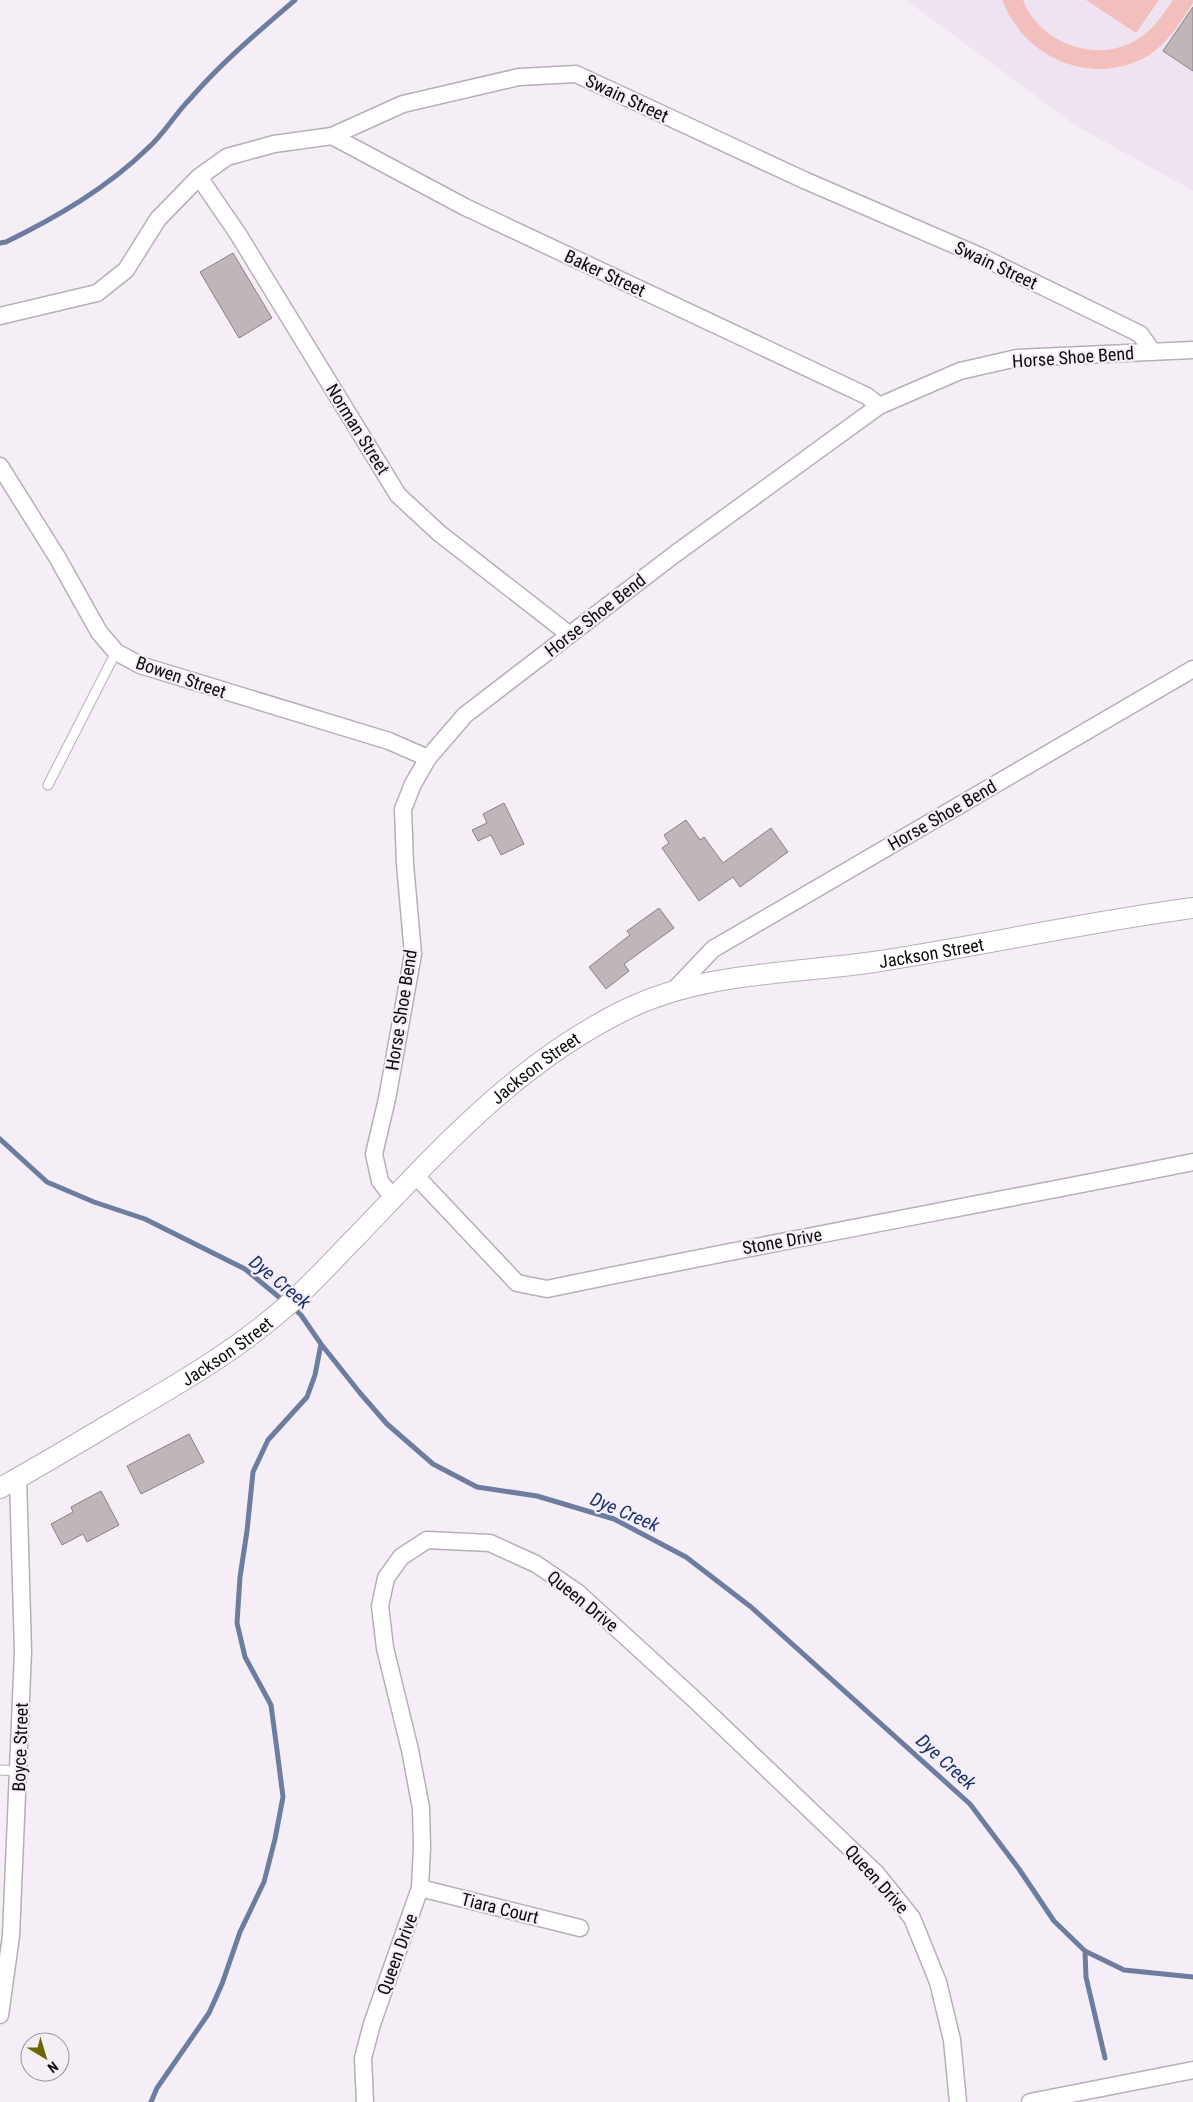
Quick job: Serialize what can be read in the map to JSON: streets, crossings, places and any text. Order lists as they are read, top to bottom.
{
  "streets": {
    "street": [
      "Swain Street",
      "Baker Street",
      "Horse Shoe Bend",
      "Norman Street",
      "Bowen Street",
      "Jackson Street",
      "Stone Drive",
      "Queen Drive",
      "Boyce Street",
      "Tiara Court"
    ]
  },
  "crossings": [
    ["Swain Street", "Baker Street"],
    ["Swain Street", "Horse Shoe Bend"],
    ["Swain Street", "Norman Street"],
    ["Baker Street", "Horse Shoe Bend"],
    ["Horse Shoe Bend", "Norman Street"],
    ["Horse Shoe Bend", "Bowen Street"],
    ["Horse Shoe Bend", "Jackson Street"],
    ["Jackson Street", "Stone Drive"],
    ["Jackson Street", "Boyce Street"],
    ["Queen Drive", "Tiara Court"]
  ],
  "water": ["Dye Creek"],
  "north": "bottom right"
}
